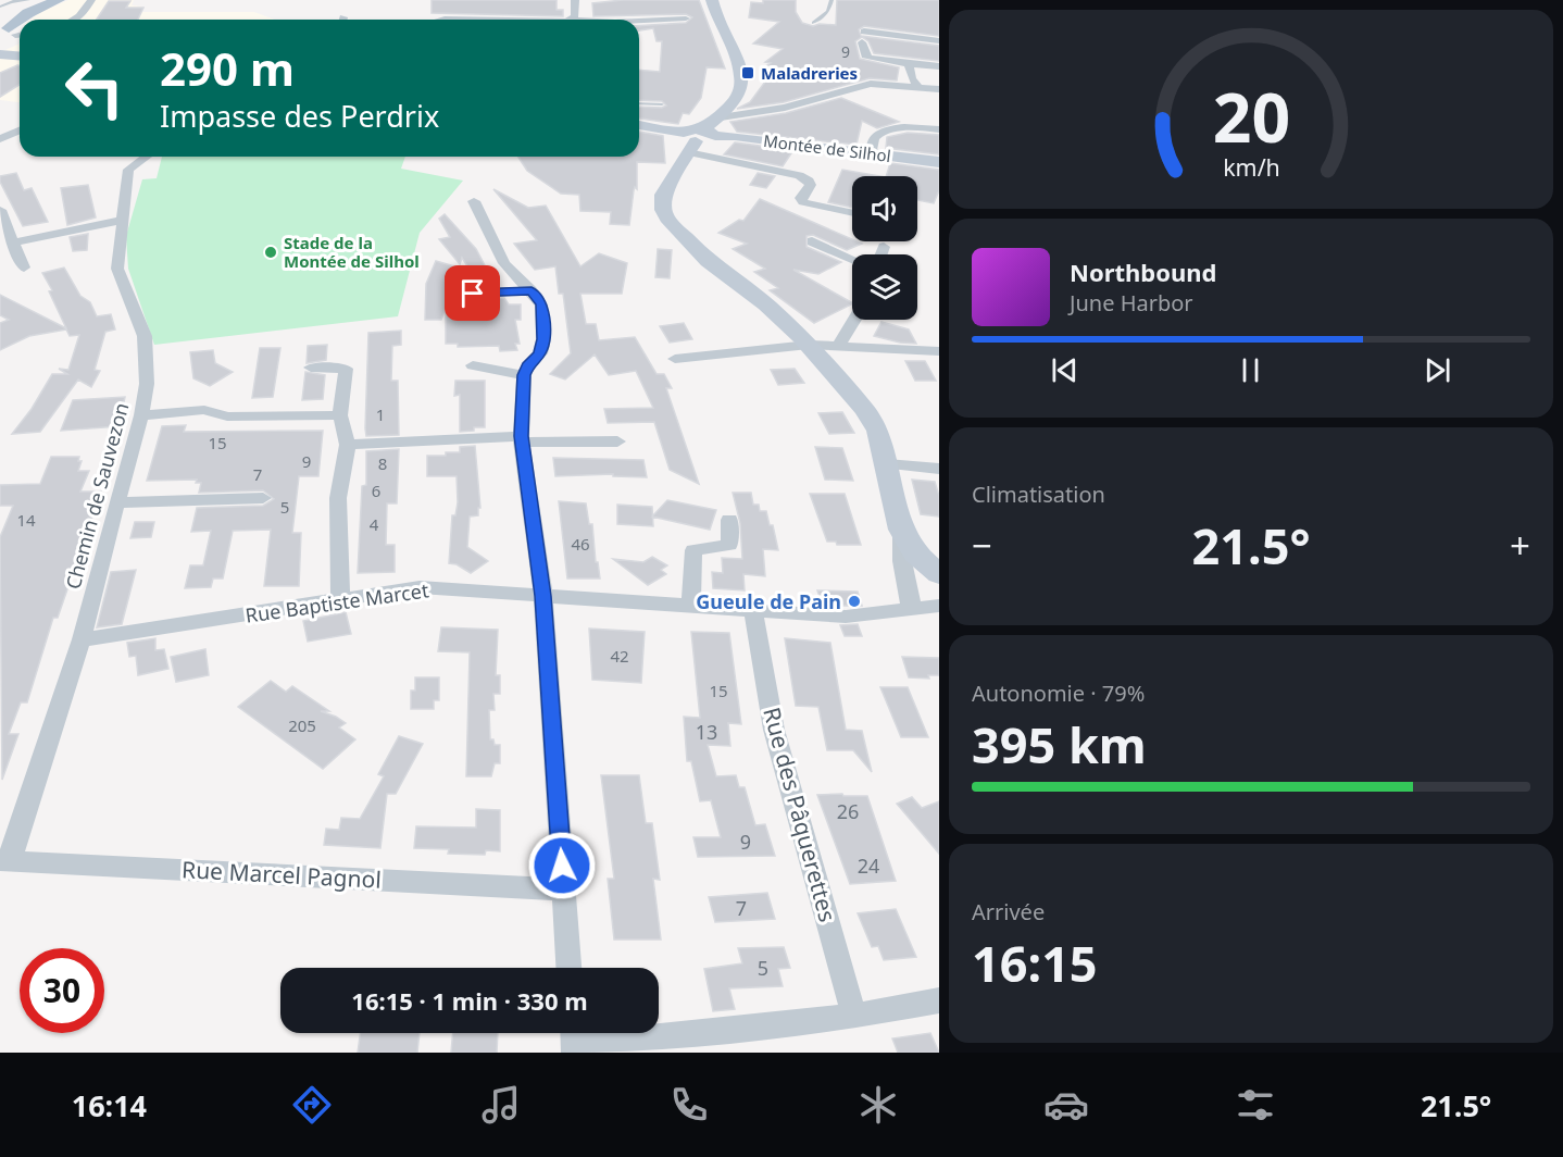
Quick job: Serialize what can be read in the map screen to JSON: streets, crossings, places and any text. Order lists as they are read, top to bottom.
{
  "streets": {
    "street": [
      "Montée de Silhol",
      "Chemin de Sauvezon",
      "Rue Baptiste Marcet",
      "Rue des Pâquerettes",
      "Rue Marcel Pagnol"
    ]
  },
  "crossings": [
    ["Chemin de Sauvezon", "Rue Baptiste Marcet"],
    ["Chemin de Sauvezon", "Rue Marcel Pagnol"],
    ["Rue Baptiste Marcet", "Rue des Pâquerettes"]
  ],
  "places": {
    "transit": ["Maladreries"],
    "other": ["Stade de la Montée de Silhol", "Gueule de Pain"]
  },
  "house_numbers": [
    "9",
    "1",
    "15",
    "9",
    "8",
    "7",
    "6",
    "5",
    "14",
    "4",
    "46",
    "42",
    "15",
    "205",
    "13",
    "26",
    "9",
    "24",
    "7",
    "5"
  ],
  "page": {
    "turn": ["290 m", "Impasse des Perdrix"],
    "song": ["Northbound", "June Harbor"],
    "tile": [
      "Climatisation",
      ["Autonomie · 79%", "395 km"],
      ["Arrivée", "16:15"]
    ],
    "heat": ["−", "21.5°", "+"],
    "limit": "30",
    "trip": "16:15 · 1 min · 330 m",
    "tabs": ["16:14", "21.5°"],
    "gauge": ["20", "km/h"]
  }
}
